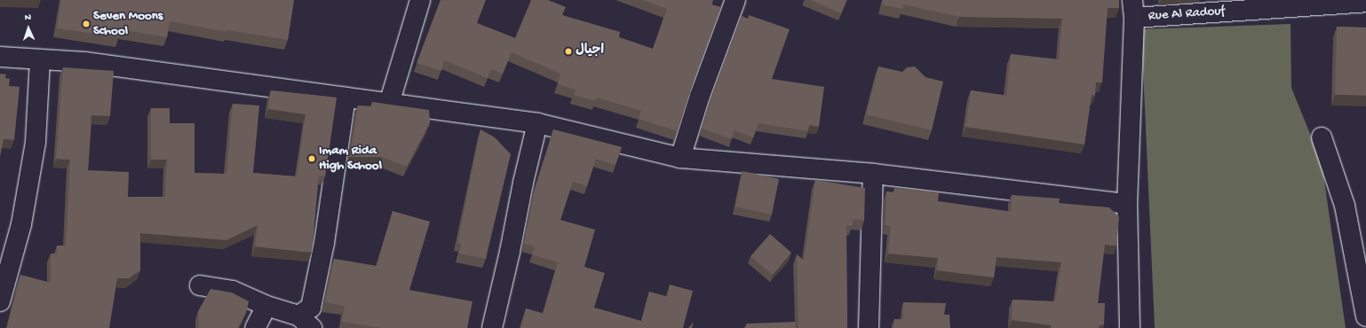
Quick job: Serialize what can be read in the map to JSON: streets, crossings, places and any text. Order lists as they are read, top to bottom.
{
  "streets": {
    "street": ["Rue Al Radouf"]
  },
  "places": ["Seven Moons School", "اجيال", "Imam Rida High School"],
  "north": "top"
}
